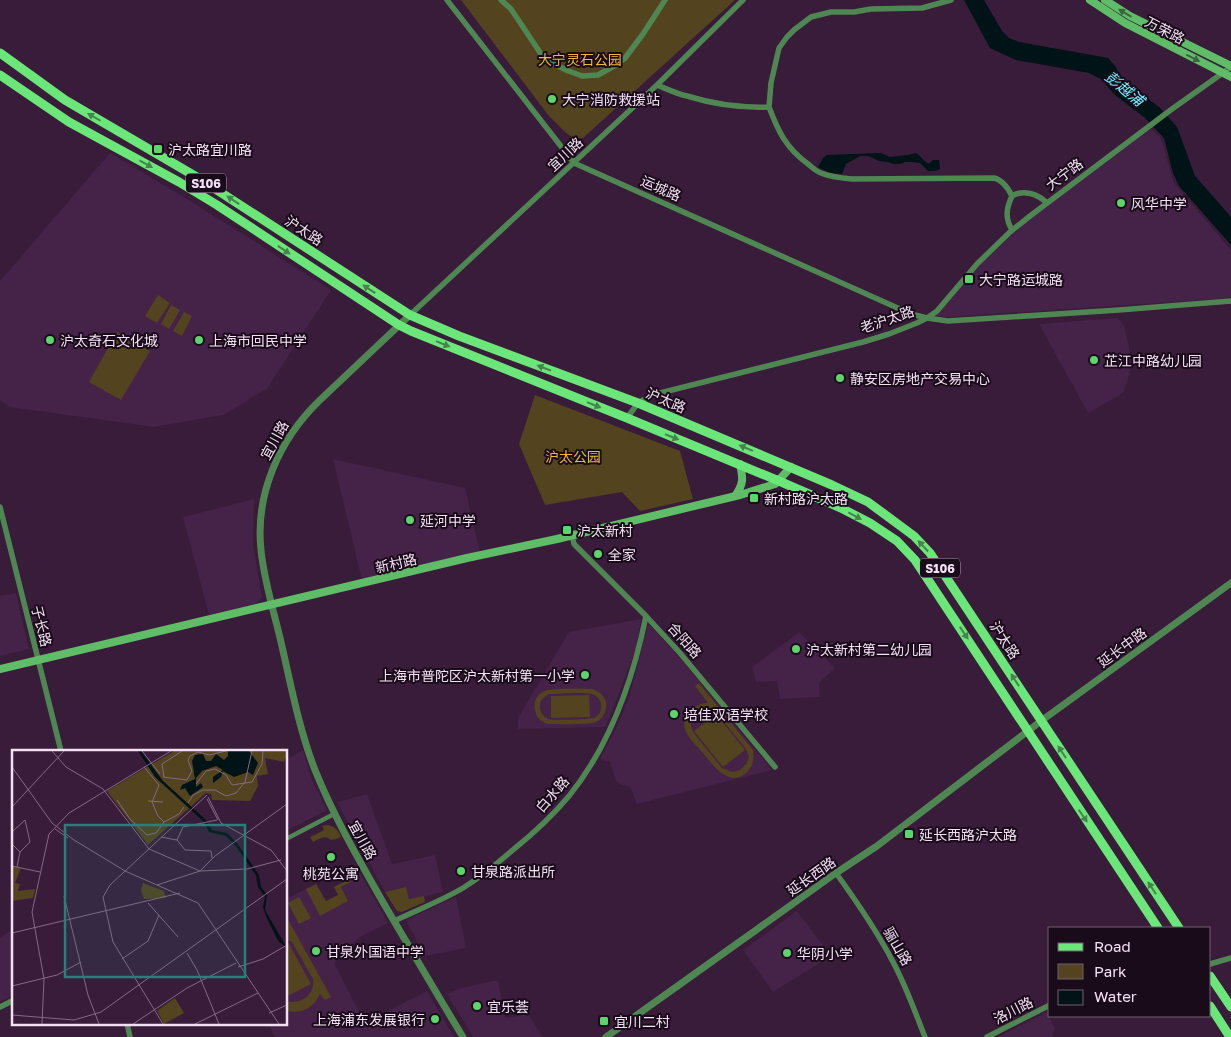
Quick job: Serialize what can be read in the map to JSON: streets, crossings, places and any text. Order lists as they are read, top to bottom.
{
  "streets": {
    "main road": [
      "万荣路",
      "S106",
      "沪太路",
      "新村路"
    ],
    "street": [
      "宜川路",
      "大宁路",
      "运城路",
      "老沪太路",
      "子长路",
      "合阳路",
      "延长中路",
      "白水路",
      "延长西路",
      "骊山路",
      "洛川路"
    ]
  },
  "crossings": [
    ["万荣路", "大宁路"],
    ["宜川路", "运城路"],
    ["宜川路", "沪太路"],
    ["宜川路", "新村路"],
    ["宜川路", "白水路"],
    ["大宁路", "运城路"],
    ["大宁路", "老沪太路"],
    ["运城路", "老沪太路"],
    ["沪太路", "老沪太路"],
    ["沪太路", "新村路"],
    ["沪太路", "延长中路"],
    ["沪太路", "延长西路"],
    ["新村路", "子长路"],
    ["新村路", "合阳路"],
    ["合阳路", "白水路"],
    ["延长中路", "延长西路"],
    ["延长西路", "骊山路"]
  ],
  "water": ["彭越浦"],
  "parks": ["大宁灵石公园", "沪太公园"],
  "places": {
    "other": [
      "大宁消防救援站",
      "风华中学",
      "沪太奇石文化城",
      "上海市回民中学",
      "芷江中路幼儿园",
      "静安区房地产交易中心",
      "延河中学",
      "全家",
      "沪太新村第二幼儿园",
      "上海市普陀区沪太新村第一小学",
      "培佳双语学校",
      "桃苑公寓",
      "甘泉路派出所",
      "甘泉外国语中学",
      "华阴小学",
      "宜乐荟",
      "上海浦东发展银行"
    ],
    "transit": [
      "沪太路宜川路",
      "大宁路运城路",
      "新村路沪太路",
      "沪太新村",
      "延长西路沪太路",
      "宜川二村"
    ]
  },
  "legend": ["Road", "Park", "Water"]
}
